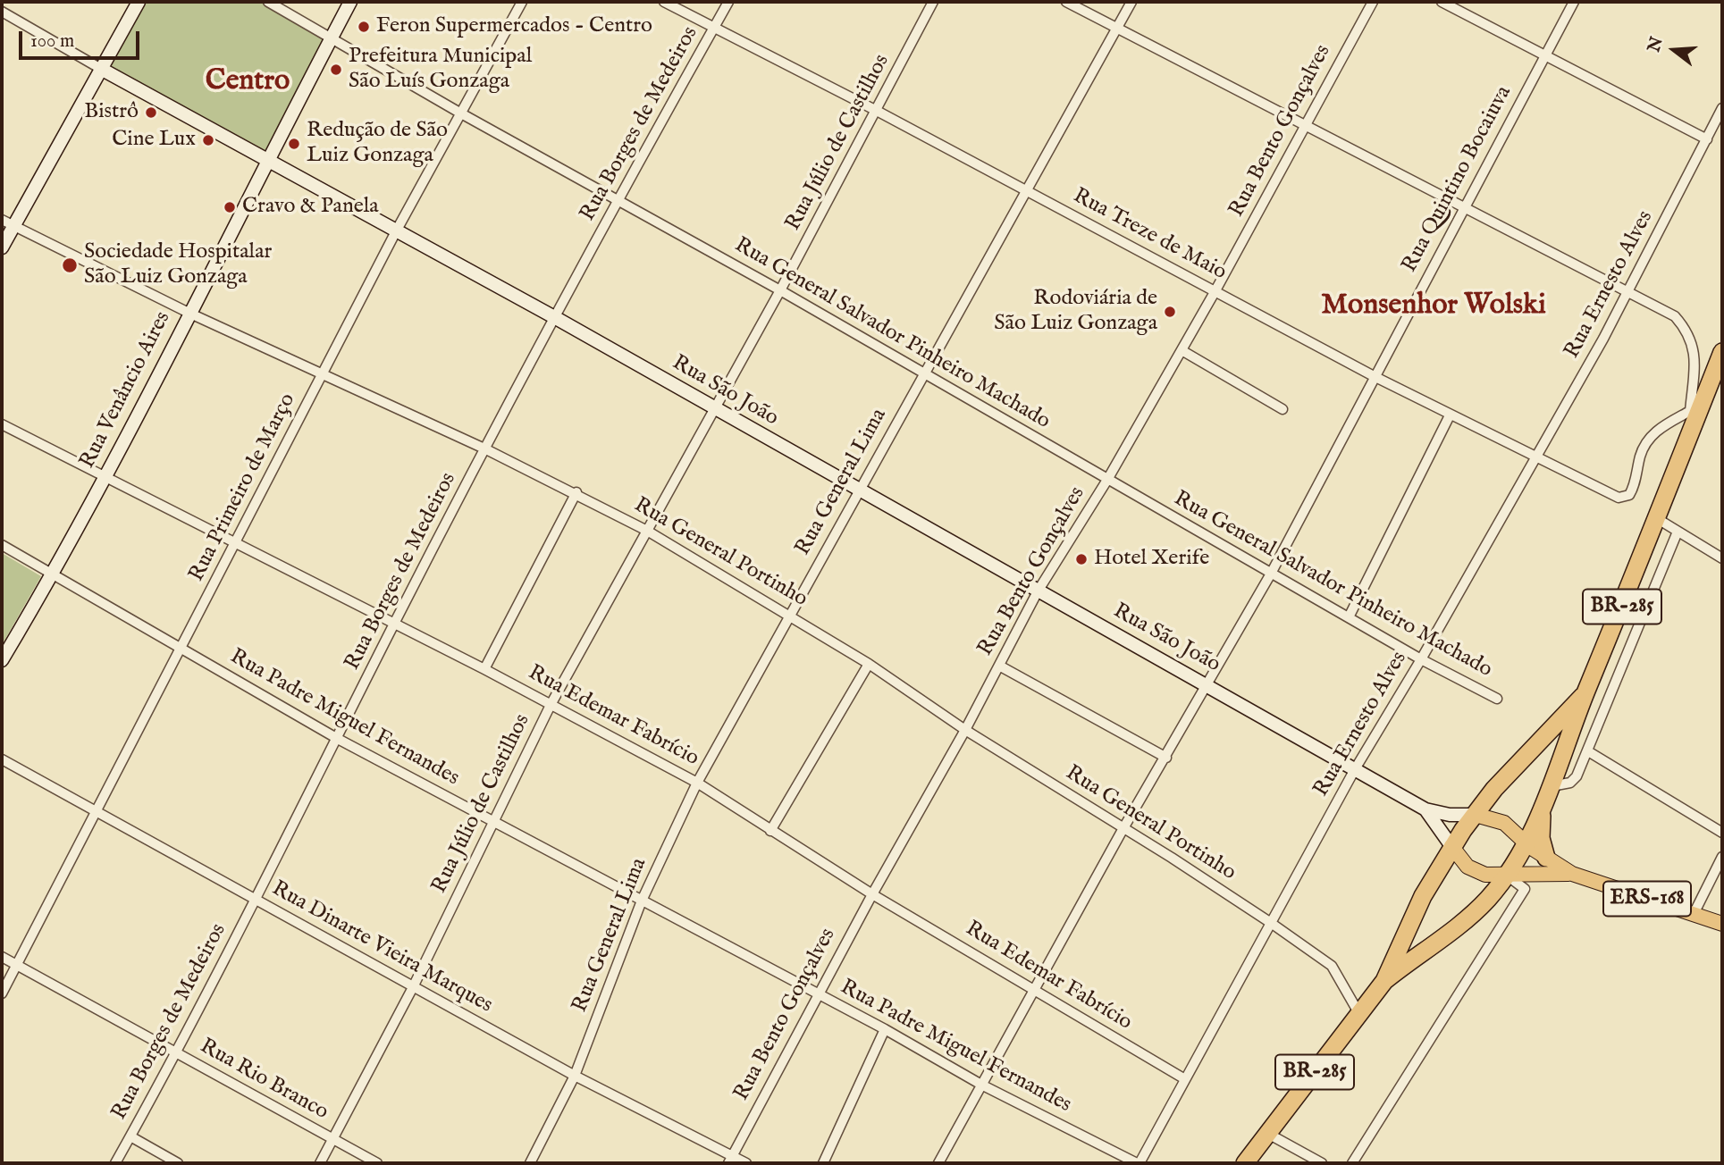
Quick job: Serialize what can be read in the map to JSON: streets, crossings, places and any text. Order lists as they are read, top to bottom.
{
  "streets": {
    "highway": ["BR-285"],
    "main road": ["Rua Venâncio Aires", "Rua São João", "ERS-168"],
    "street": [
      "Rua Borges de Medeiros",
      "Rua Bento Gonçalves",
      "Rua Júlio de Castilhos",
      "Rua Quintino Bocaiuva",
      "Rua Treze de Maio",
      "Rua Ernesto Alves",
      "Rua General Salvador Pinheiro Machado",
      "Rua General Lima",
      "Rua Primeiro de Março",
      "Rua General Portinho",
      "Rua Edemar Fabrício",
      "Rua Padre Miguel Fernandes",
      "Rua Dinarte Vieira Marques",
      "Rua Rio Branco"
    ]
  },
  "crossings": [
    ["Rua Borges de Medeiros", "Rua Treze de Maio"],
    ["Rua Borges de Medeiros", "Rua General Salvador Pinheiro Machado"],
    ["Rua Borges de Medeiros", "Rua São João"],
    ["Rua Borges de Medeiros", "Rua General Portinho"],
    ["Rua Borges de Medeiros", "Rua Edemar Fabrício"],
    ["Rua Borges de Medeiros", "Rua Padre Miguel Fernandes"],
    ["Rua Borges de Medeiros", "Rua Dinarte Vieira Marques"],
    ["Rua Borges de Medeiros", "Rua Rio Branco"],
    ["Rua Bento Gonçalves", "Rua Treze de Maio"],
    ["Rua Bento Gonçalves", "Rua General Salvador Pinheiro Machado"],
    ["Rua Bento Gonçalves", "Rua São João"],
    ["Rua Bento Gonçalves", "Rua General Portinho"],
    ["Rua Bento Gonçalves", "Rua Edemar Fabrício"],
    ["Rua Bento Gonçalves", "Rua Padre Miguel Fernandes"],
    ["Rua Bento Gonçalves", "Rua Dinarte Vieira Marques"],
    ["Rua Júlio de Castilhos", "Rua Treze de Maio"],
    ["Rua Júlio de Castilhos", "Rua General Salvador Pinheiro Machado"],
    ["Rua Júlio de Castilhos", "Rua São João"],
    ["Rua Júlio de Castilhos", "Rua General Portinho"],
    ["Rua Júlio de Castilhos", "Rua Edemar Fabrício"],
    ["Rua Júlio de Castilhos", "Rua Padre Miguel Fernandes"],
    ["Rua Júlio de Castilhos", "Rua Dinarte Vieira Marques"],
    ["Rua Júlio de Castilhos", "Rua Rio Branco"],
    ["Rua Quintino Bocaiuva", "Rua Treze de Maio"],
    ["Rua Quintino Bocaiuva", "Rua General Salvador Pinheiro Machado"],
    ["Rua Quintino Bocaiuva", "Rua São João"],
    ["Rua Quintino Bocaiuva", "Rua General Portinho"],
    ["Rua Quintino Bocaiuva", "Rua Edemar Fabrício"],
    ["Rua Quintino Bocaiuva", "Rua Padre Miguel Fernandes"],
    ["Rua Treze de Maio", "Rua Ernesto Alves"],
    ["Rua Treze de Maio", "Rua General Lima"],
    ["Rua Treze de Maio", "BR-285"],
    ["Rua Ernesto Alves", "Rua General Salvador Pinheiro Machado"],
    ["Rua Ernesto Alves", "Rua São João"],
    ["Rua Ernesto Alves", "Rua General Portinho"],
    ["Rua Ernesto Alves", "Rua Edemar Fabrício"],
    ["Rua Ernesto Alves", "Rua Padre Miguel Fernandes"],
    ["Rua General Salvador Pinheiro Machado", "Rua Venâncio Aires"],
    ["Rua General Salvador Pinheiro Machado", "Rua General Lima"],
    ["Rua General Salvador Pinheiro Machado", "Rua Primeiro de Março"],
    ["Rua Venâncio Aires", "Rua São João"],
    ["Rua Venâncio Aires", "Rua General Portinho"],
    ["Rua Venâncio Aires", "Rua Edemar Fabrício"],
    ["Rua Venâncio Aires", "Rua Padre Miguel Fernandes"],
    ["Rua São João", "Rua General Lima"],
    ["Rua São João", "Rua Primeiro de Março"],
    ["Rua São João", "BR-285"],
    ["Rua São João", "ERS-168"],
    ["Rua General Lima", "Rua General Portinho"],
    ["Rua General Lima", "Rua Edemar Fabrício"],
    ["Rua General Lima", "Rua Padre Miguel Fernandes"],
    ["Rua General Lima", "Rua Dinarte Vieira Marques"],
    ["Rua Primeiro de Março", "Rua General Portinho"],
    ["Rua Primeiro de Março", "Rua Edemar Fabrício"],
    ["Rua Primeiro de Março", "Rua Padre Miguel Fernandes"],
    ["Rua Primeiro de Março", "Rua Dinarte Vieira Marques"],
    ["Rua Primeiro de Março", "Rua Rio Branco"],
    ["Rua General Portinho", "BR-285"],
    ["BR-285", "ERS-168"]
  ],
  "districts": ["Centro", "Monsenhor Wolski"],
  "places": [
    "Feron Supermercados - Centro",
    "Prefeitura Municipal São Luís Gonzaga",
    "Bistrô",
    "Cine Lux",
    "Redução de São Luiz Gonzaga",
    "Cravo & Panela",
    "Sociedade Hospitalar São Luiz Gonzaga",
    "Rodoviária de São Luiz Gonzaga",
    "Hotel Xerife"
  ],
  "scale_bar": "100 m",
  "north": "left"
}
